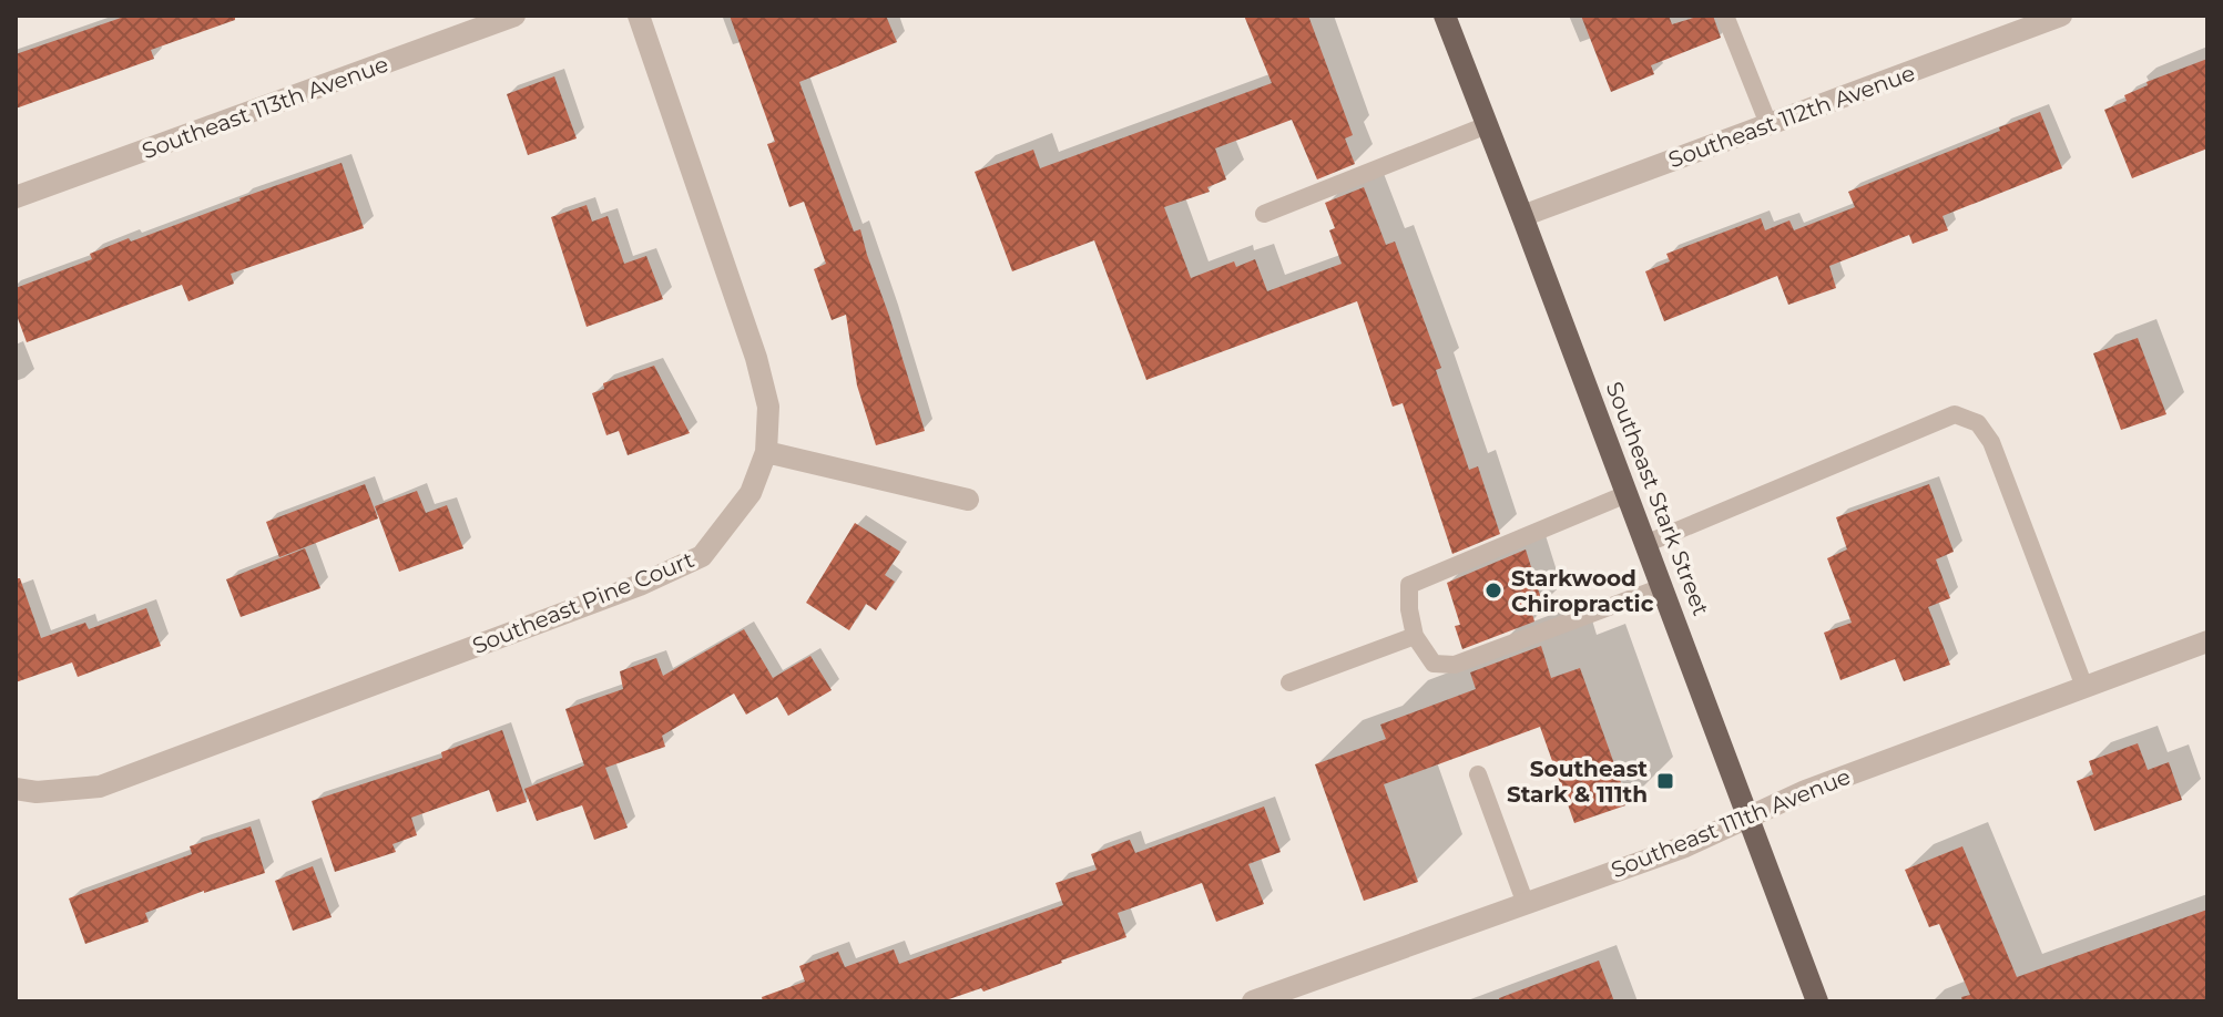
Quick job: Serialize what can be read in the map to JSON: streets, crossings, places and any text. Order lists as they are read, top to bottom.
{
  "streets": {
    "main road": ["Southeast Stark Street"],
    "street": [
      "Southeast 113th Avenue",
      "Southeast 112th Avenue",
      "Southeast Pine Court",
      "Southeast 111th Avenue"
    ]
  },
  "crossings": [
    ["Southeast 112th Avenue", "Southeast Stark Street"],
    ["Southeast Stark Street", "Southeast 111th Avenue"]
  ],
  "places": {
    "other": ["Starkwood Chiropractic"],
    "transit": ["Southeast Stark & 111th"]
  }
}
